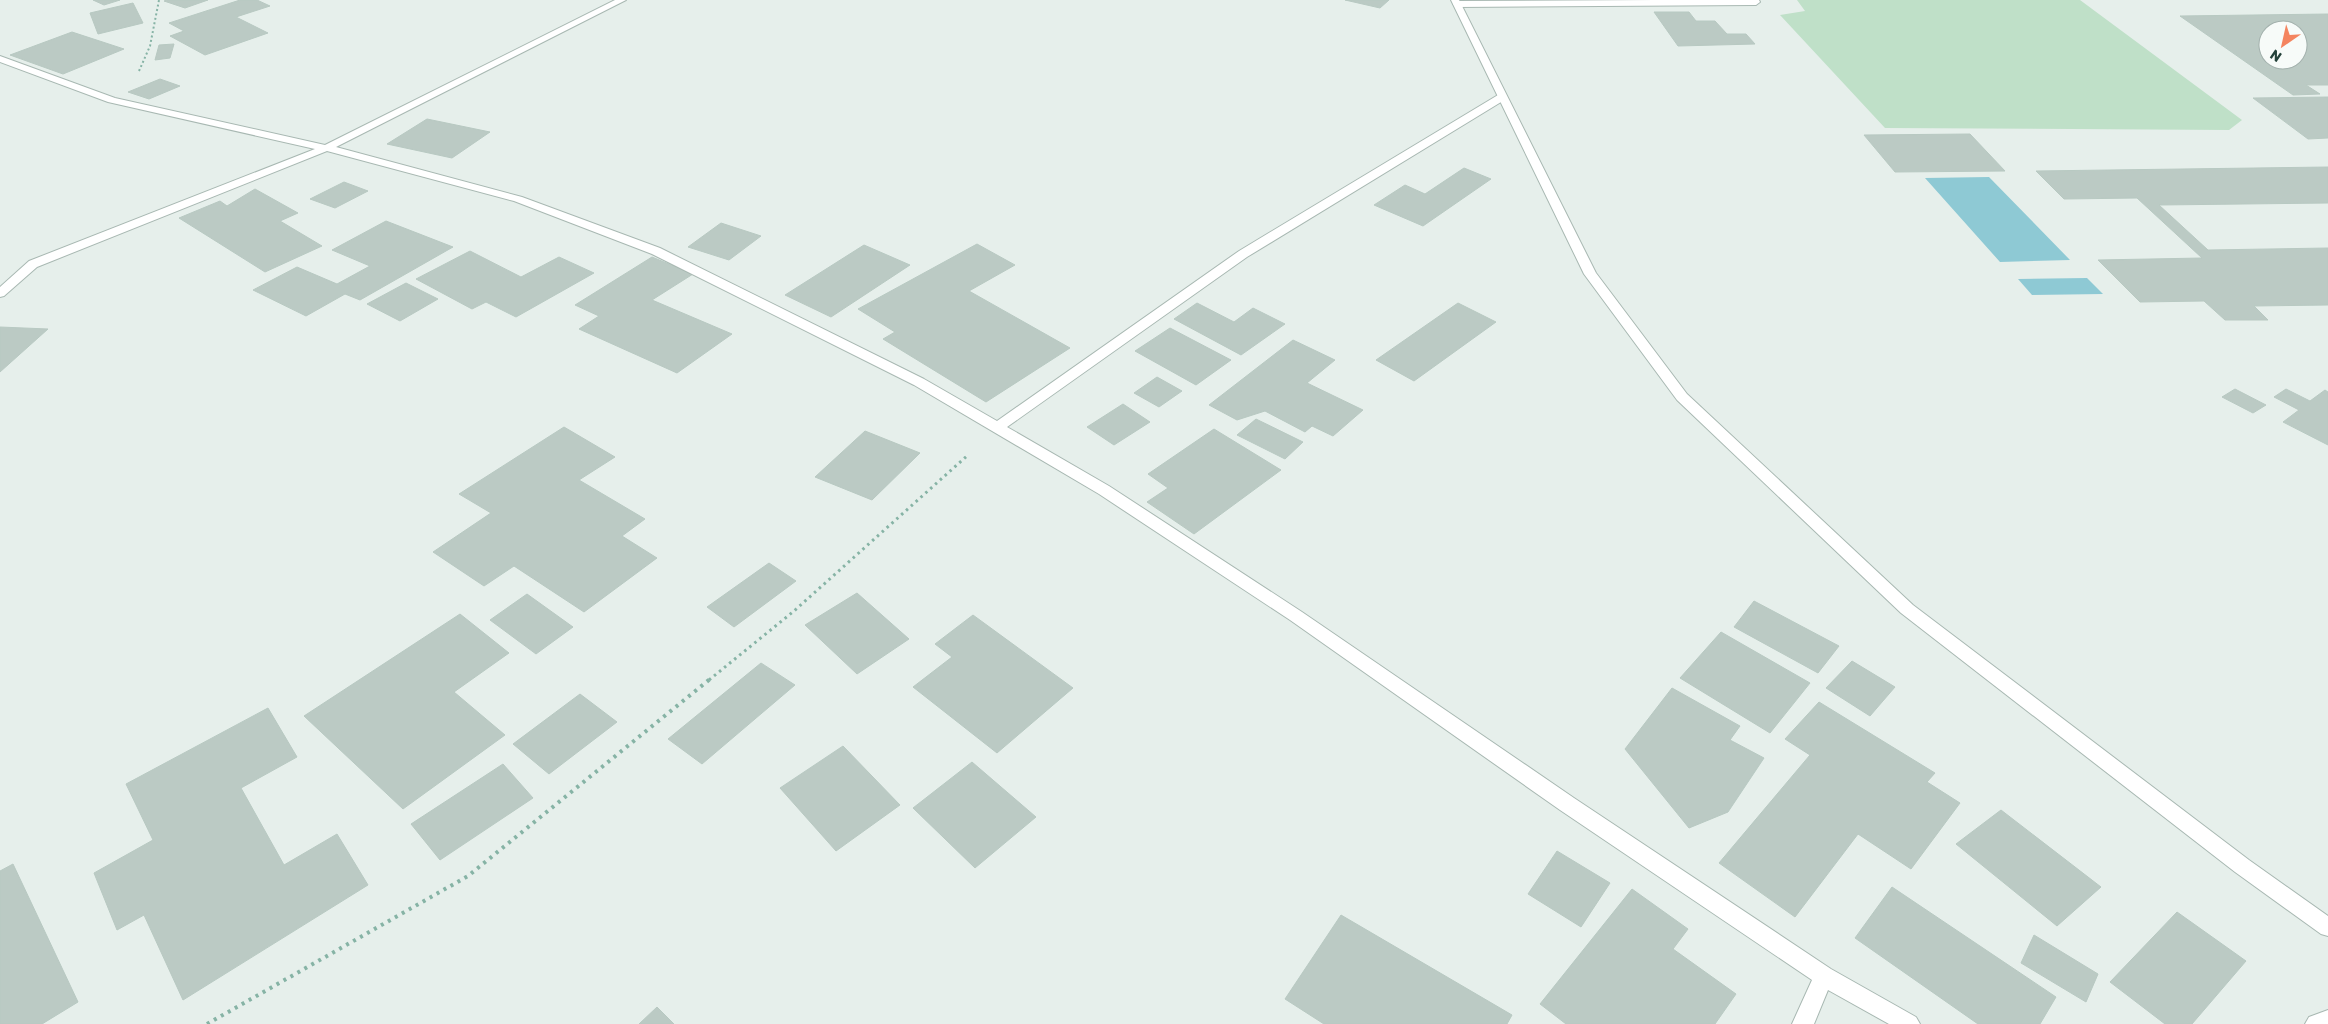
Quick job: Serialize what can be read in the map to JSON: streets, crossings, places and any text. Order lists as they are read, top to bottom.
{
  "north": "bottom left"
}
